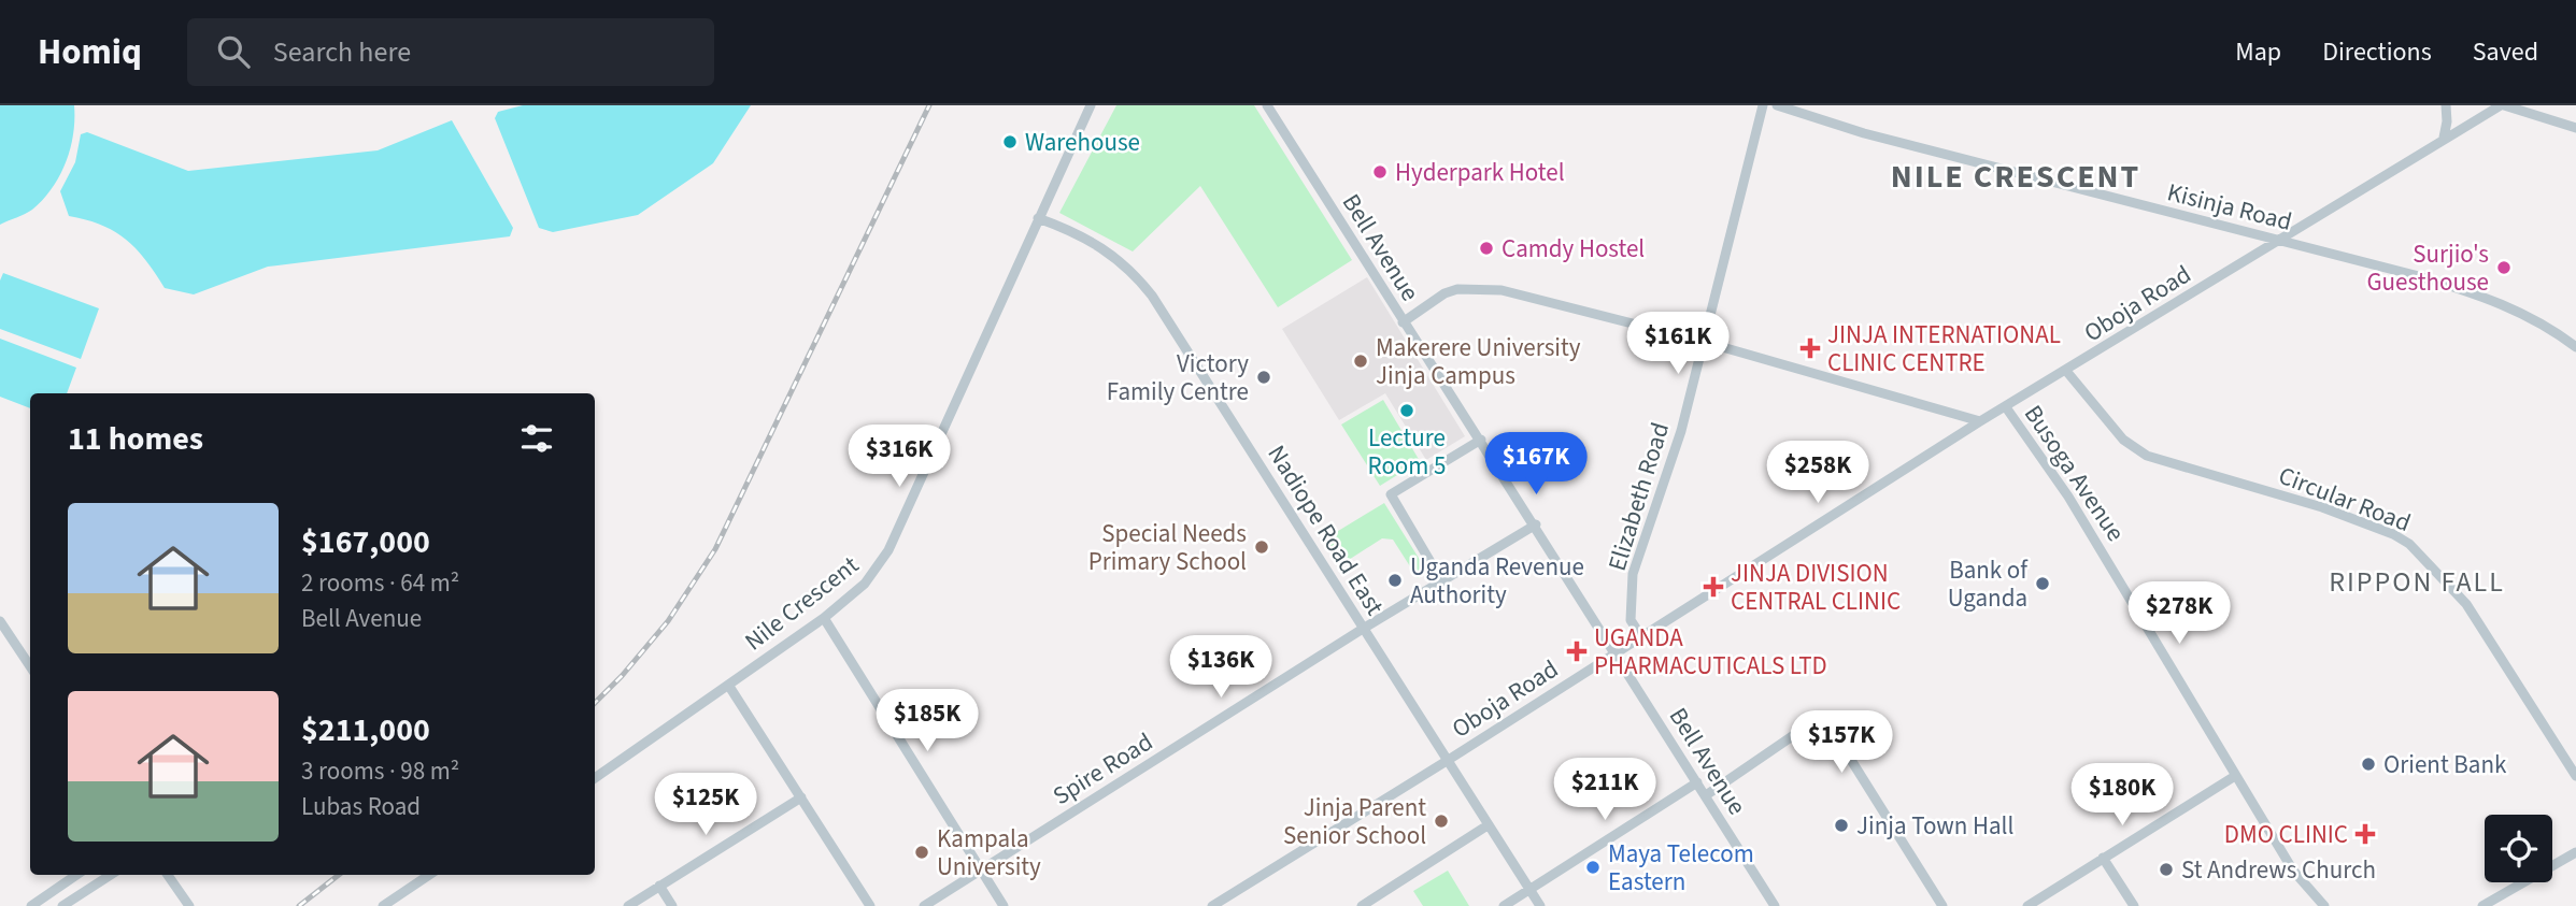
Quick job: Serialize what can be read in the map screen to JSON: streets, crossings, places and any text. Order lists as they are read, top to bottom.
{
  "streets": {
    "street": [
      "Kisinja Road",
      "Bell Avenue",
      "Oboja Road",
      "Busoga Avenue",
      "Elizabeth Road",
      "Circular Road",
      "Nadiope Road East",
      "Nile Crescent",
      "Spire Road"
    ]
  },
  "crossings": [
    ["Kisinja Road", "Oboja Road"],
    ["Bell Avenue", "Oboja Road"],
    ["Bell Avenue", "Spire Road"],
    ["Oboja Road", "Busoga Avenue"],
    ["Oboja Road", "Elizabeth Road"],
    ["Oboja Road", "Circular Road"],
    ["Oboja Road", "Nadiope Road East"],
    ["Nadiope Road East", "Nile Crescent"],
    ["Nadiope Road East", "Spire Road"]
  ],
  "districts": ["NILE CRESCENT", "RIPPON FALL"],
  "places": {
    "other": [
      "Warehouse",
      "Hyderpark Hotel",
      "Camdy Hostel",
      "Surjio's Guesthouse",
      "Makerere University Jinja Campus",
      "Victory Family Centre",
      "Lecture Room 5",
      "Special Needs Primary School",
      "Uganda Revenue Authority",
      "Bank of Uganda",
      "Orient Bank",
      "Jinja Parent Senior School",
      "Jinja Town Hall",
      "Kampala University",
      "Maya Telecom Eastern",
      "St Andrews Church"
    ],
    "health": [
      "JINJA INTERNATIONAL CLINIC CENTRE",
      "JINJA DIVISION CENTRAL CLINIC",
      "UGANDA PHARMACUTICALS LTD",
      "DMO CLINIC"
    ]
  },
  "page": {
    "header": "Homiq",
    "search": "Search here",
    "nav": ["Map", "Directions", "Saved"],
    "price": [
      "$161K",
      "$316K",
      "$167K",
      "$258K",
      "$278K",
      "$136K",
      "$185K",
      "$157K",
      "$211K",
      "$180K",
      "$125K"
    ],
    "heading": "11 homes",
    "list": [
      {
        "name": "$167,000",
        "note": "2 rooms · 64 m² · Bell Avenue"
      },
      {
        "name": "$211,000",
        "note": "3 rooms · 98 m² · Lubas Road"
      }
    ]
  }
}
